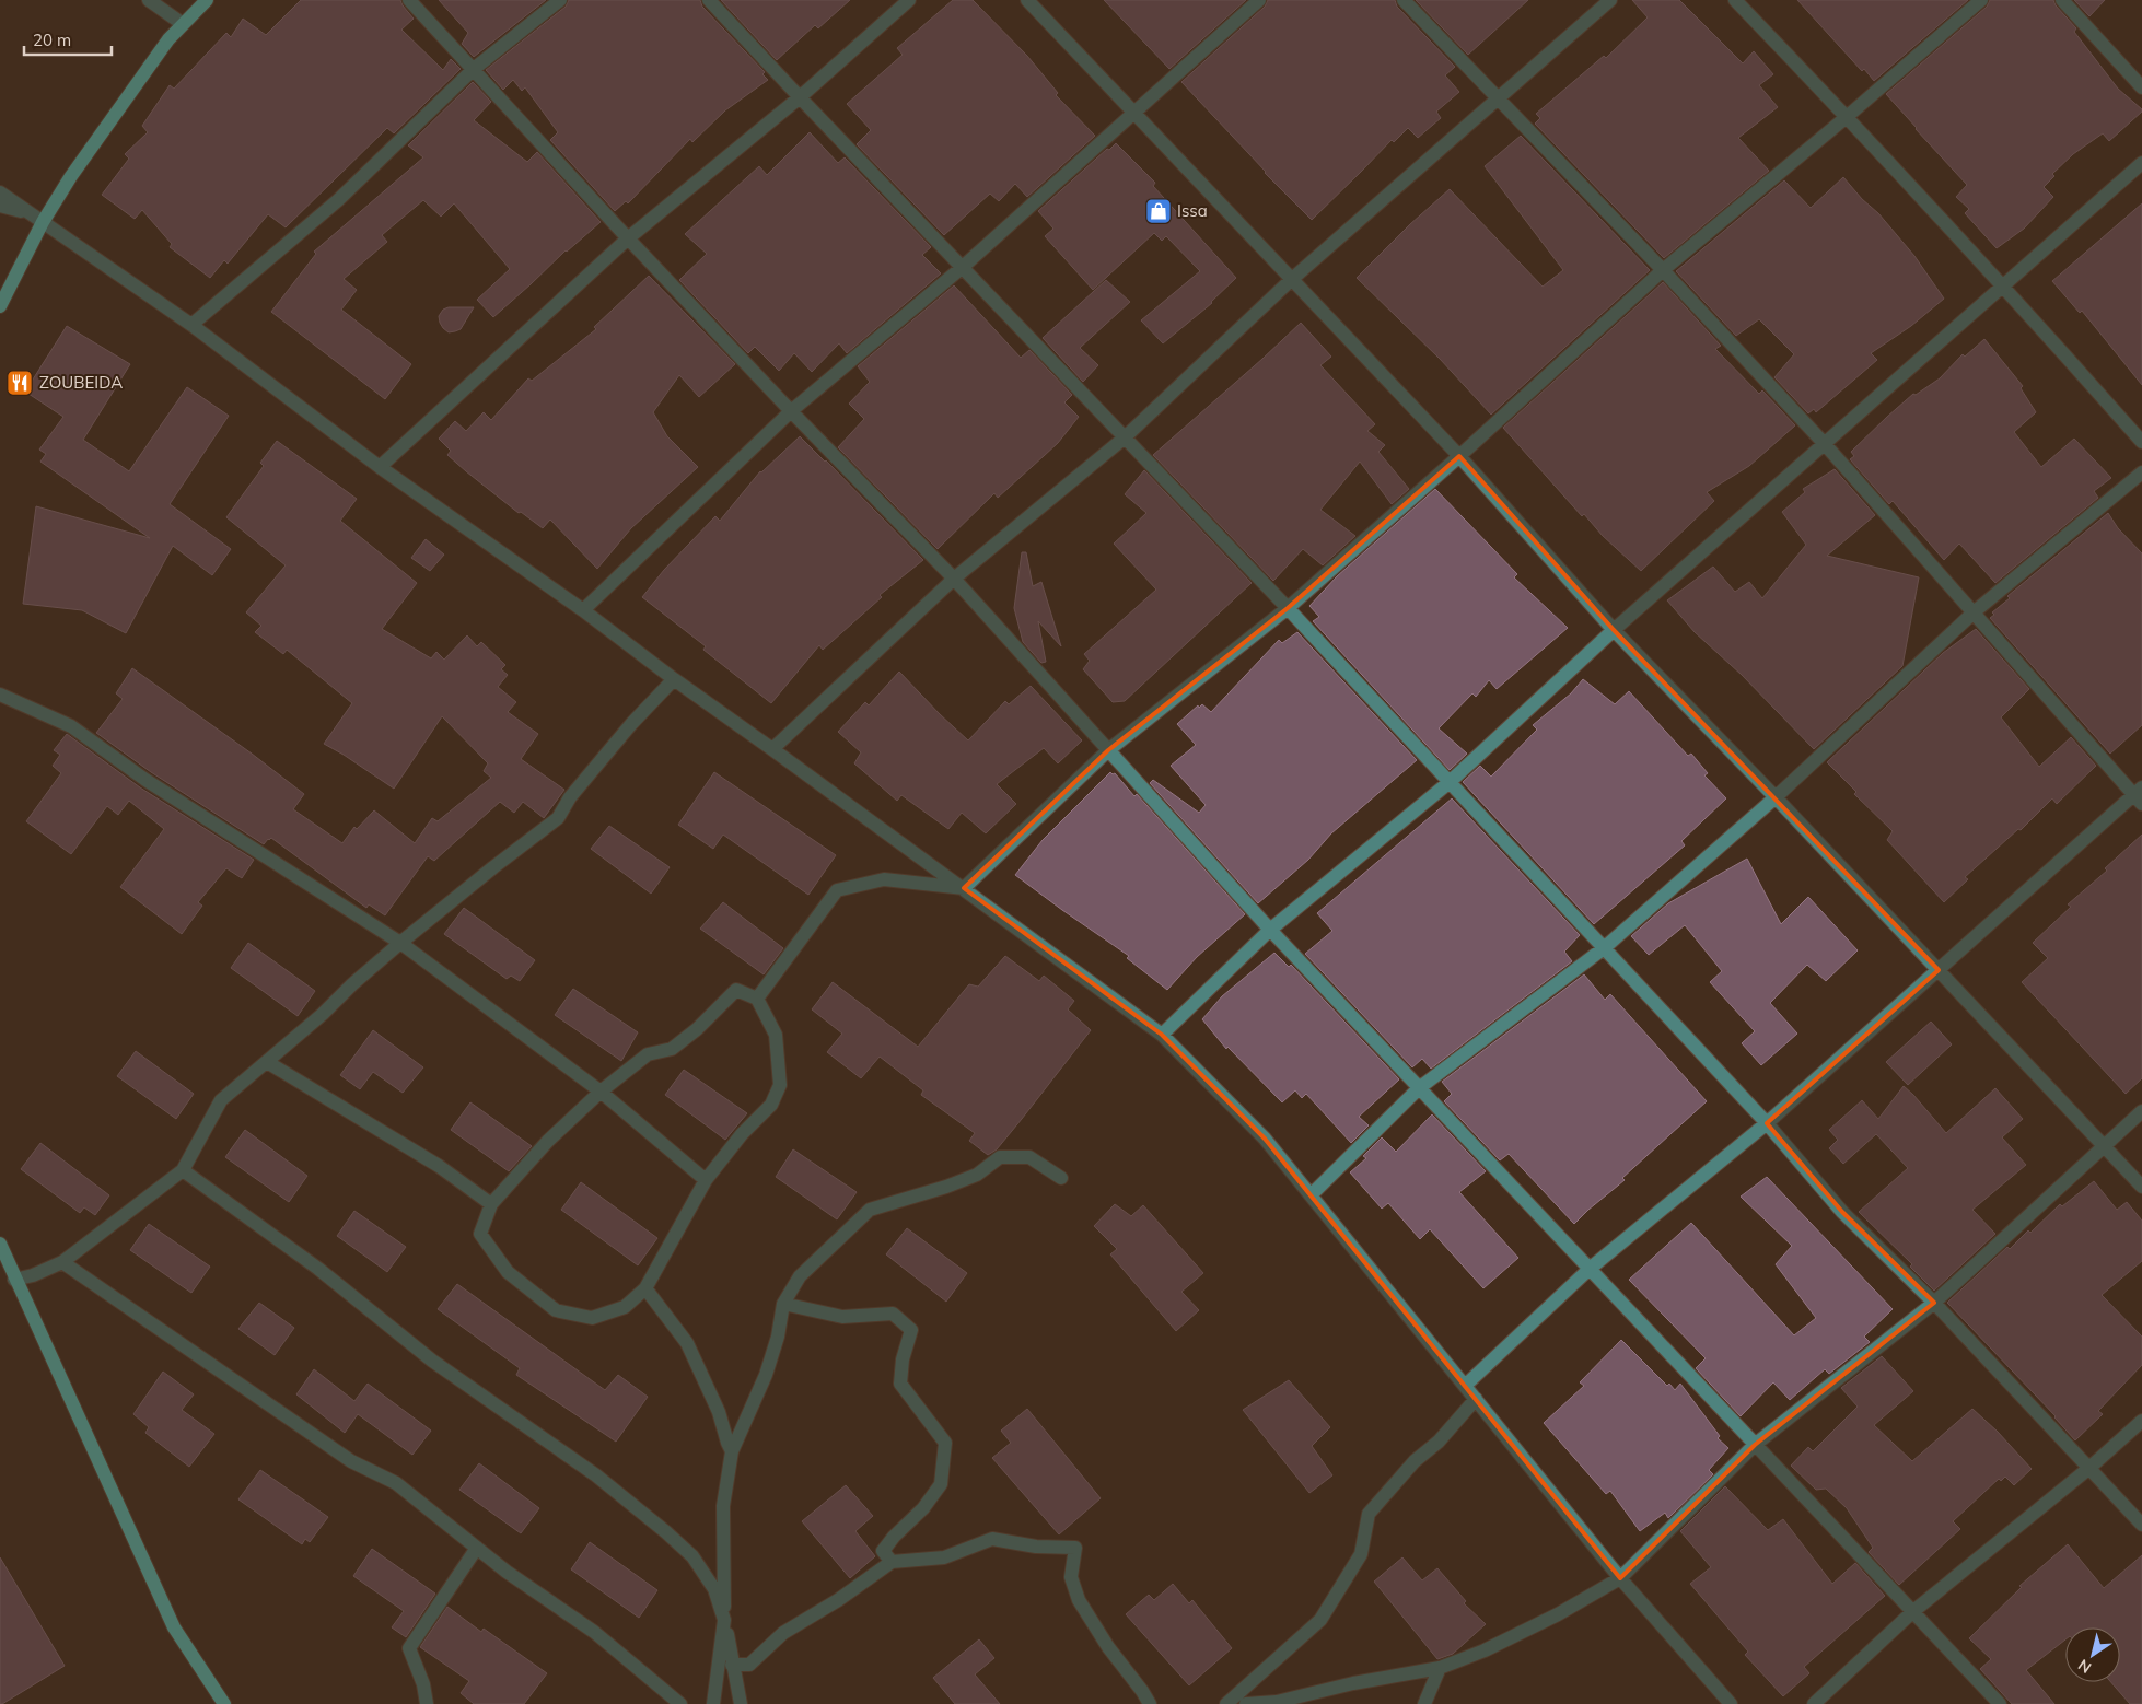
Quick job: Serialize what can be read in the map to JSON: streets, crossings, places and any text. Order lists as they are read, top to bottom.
{
  "places": {
    "shop": ["Issa"],
    "restaurant": ["ZOUBEIDA"]
  },
  "scale_bar": "20 m",
  "north": "bottom left"
}
